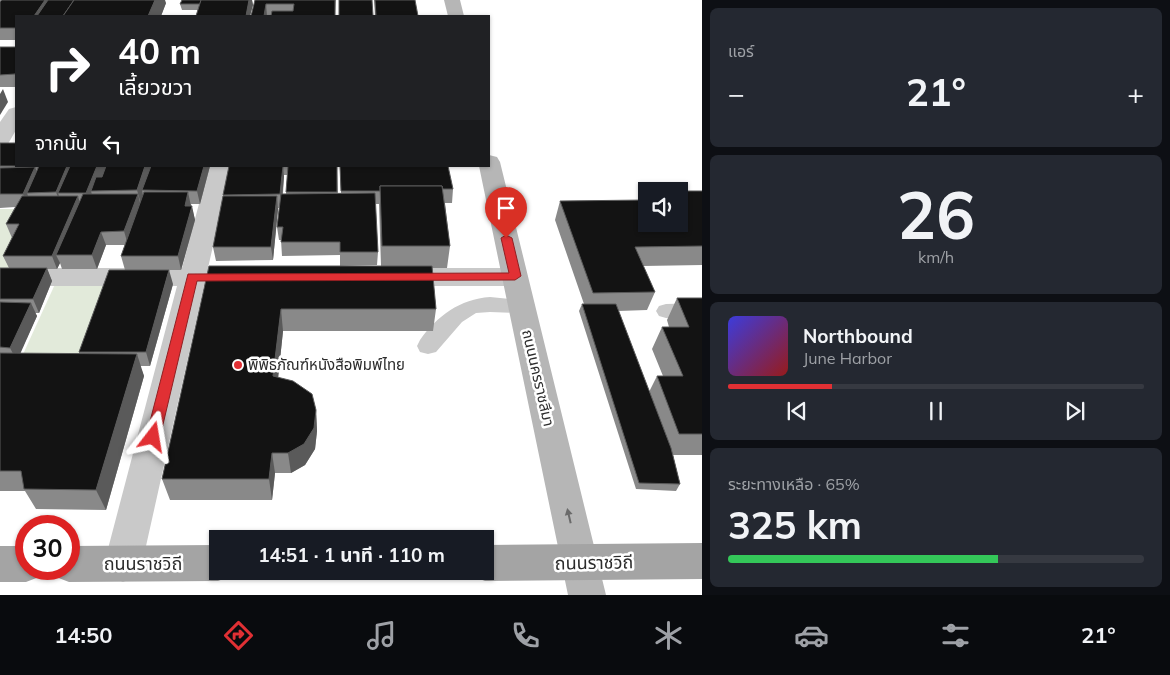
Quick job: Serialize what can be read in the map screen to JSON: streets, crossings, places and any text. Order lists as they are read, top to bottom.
{
  "streets": {
    "main road": ["ถนนนครราชสีมา", "ถนนราชวิถี"]
  },
  "crossings": [
    ["ถนนนครราชสีมา", "ถนนราชวิถี"]
  ],
  "one_way": ["ถนนนครราชสีมา"],
  "places": ["พิพิธภัณฑ์หนังสือพิมพ์ไทย"],
  "page": {
    "tile": [
      "แอร์",
      ["26", "km/h"],
      ["ระยะทางเหลือ · 65%", "325 km"]
    ],
    "turn": ["40 m", "เลี้ยวขวา"],
    "heat": ["−", "21°", "+"],
    "then": "จากนั้น",
    "song": ["Northbound", "June Harbor"],
    "limit": "30",
    "trip": "14:51 · 1 นาที · 110 m",
    "tabs": ["14:50", "21°"]
  }
}
